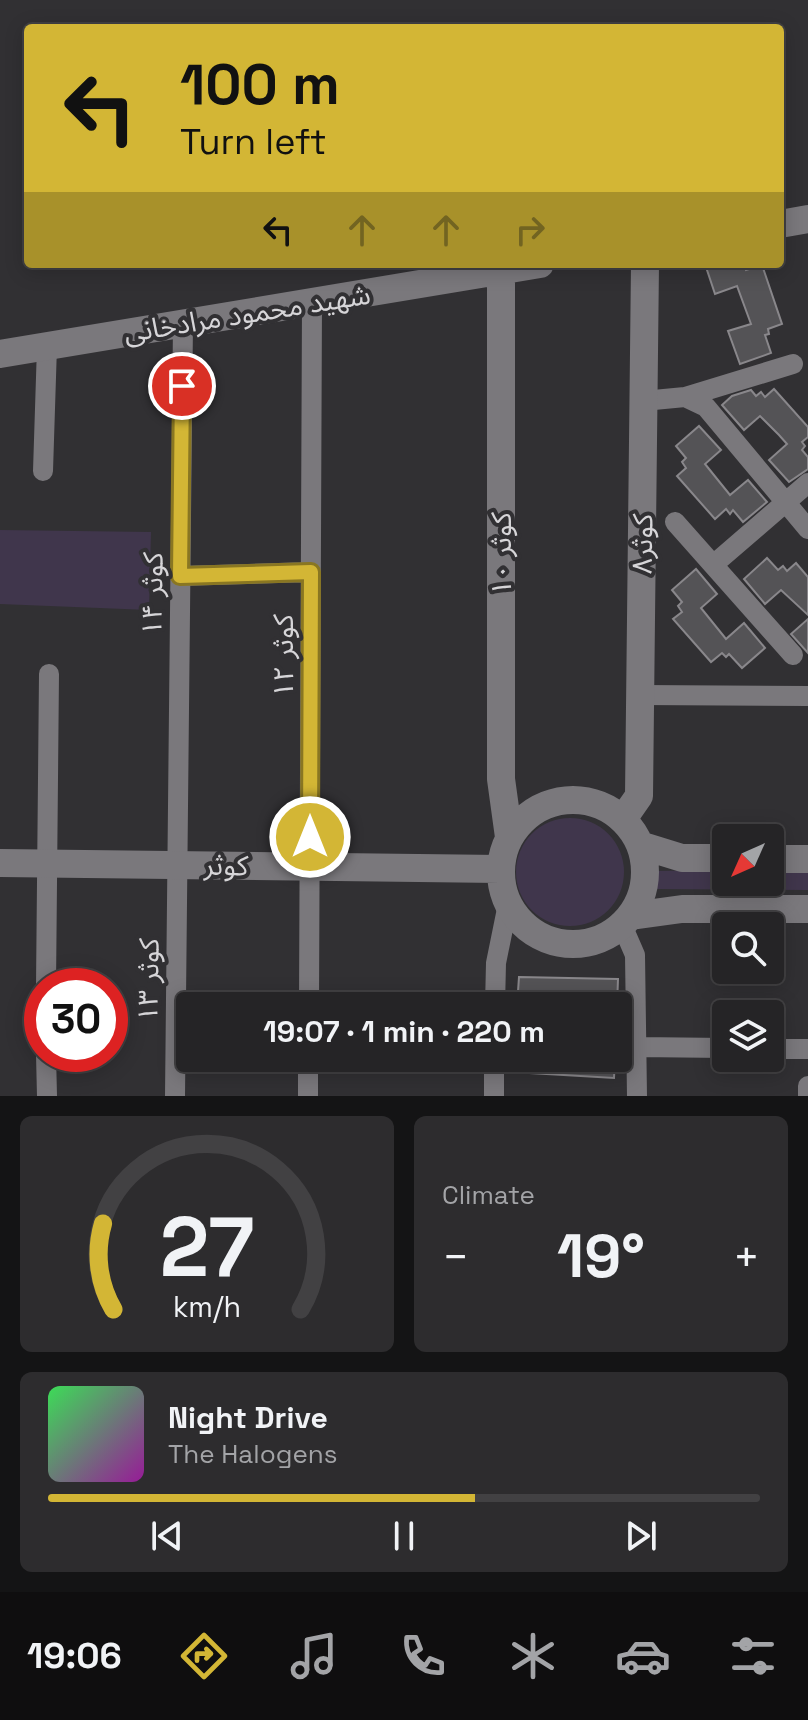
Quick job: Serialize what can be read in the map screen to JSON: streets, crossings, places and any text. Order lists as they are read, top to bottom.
{
  "streets": {
    "street": [
      "شهید محمود مرادخانی",
      "کوثر۸",
      "کوثر ۱۰",
      "کوثر ۱۴",
      "کوثر ۱۲",
      "کوثر",
      "کوثر ۱۳"
    ]
  },
  "crossings": [
    ["شهید محمود مرادخانی", "کوثر ۱۰"],
    ["شهید محمود مرادخانی", "کوثر ۱۴"],
    ["شهید محمود مرادخانی", "کوثر ۱۲"],
    ["کوثر۸", "کوثر ۱۰"],
    ["کوثر۸", "کوثر"],
    ["کوثر ۱۰", "کوثر"],
    ["کوثر ۱۴", "کوثر"],
    ["کوثر ۱۴", "کوثر ۱۳"],
    ["کوثر ۱۲", "کوثر"],
    ["کوثر", "کوثر ۱۳"]
  ],
  "north": "bottom left",
  "page": {
    "turn": ["100 m", "Turn left"],
    "limit": "30",
    "trip": "19:07 · 1 min · 220 m",
    "tile": "Climate",
    "heat": ["−", "19°", "+"],
    "song": ["Night Drive", "The Halogens"],
    "tabs": "19:06",
    "gauge": ["27", "km/h"]
  }
}
